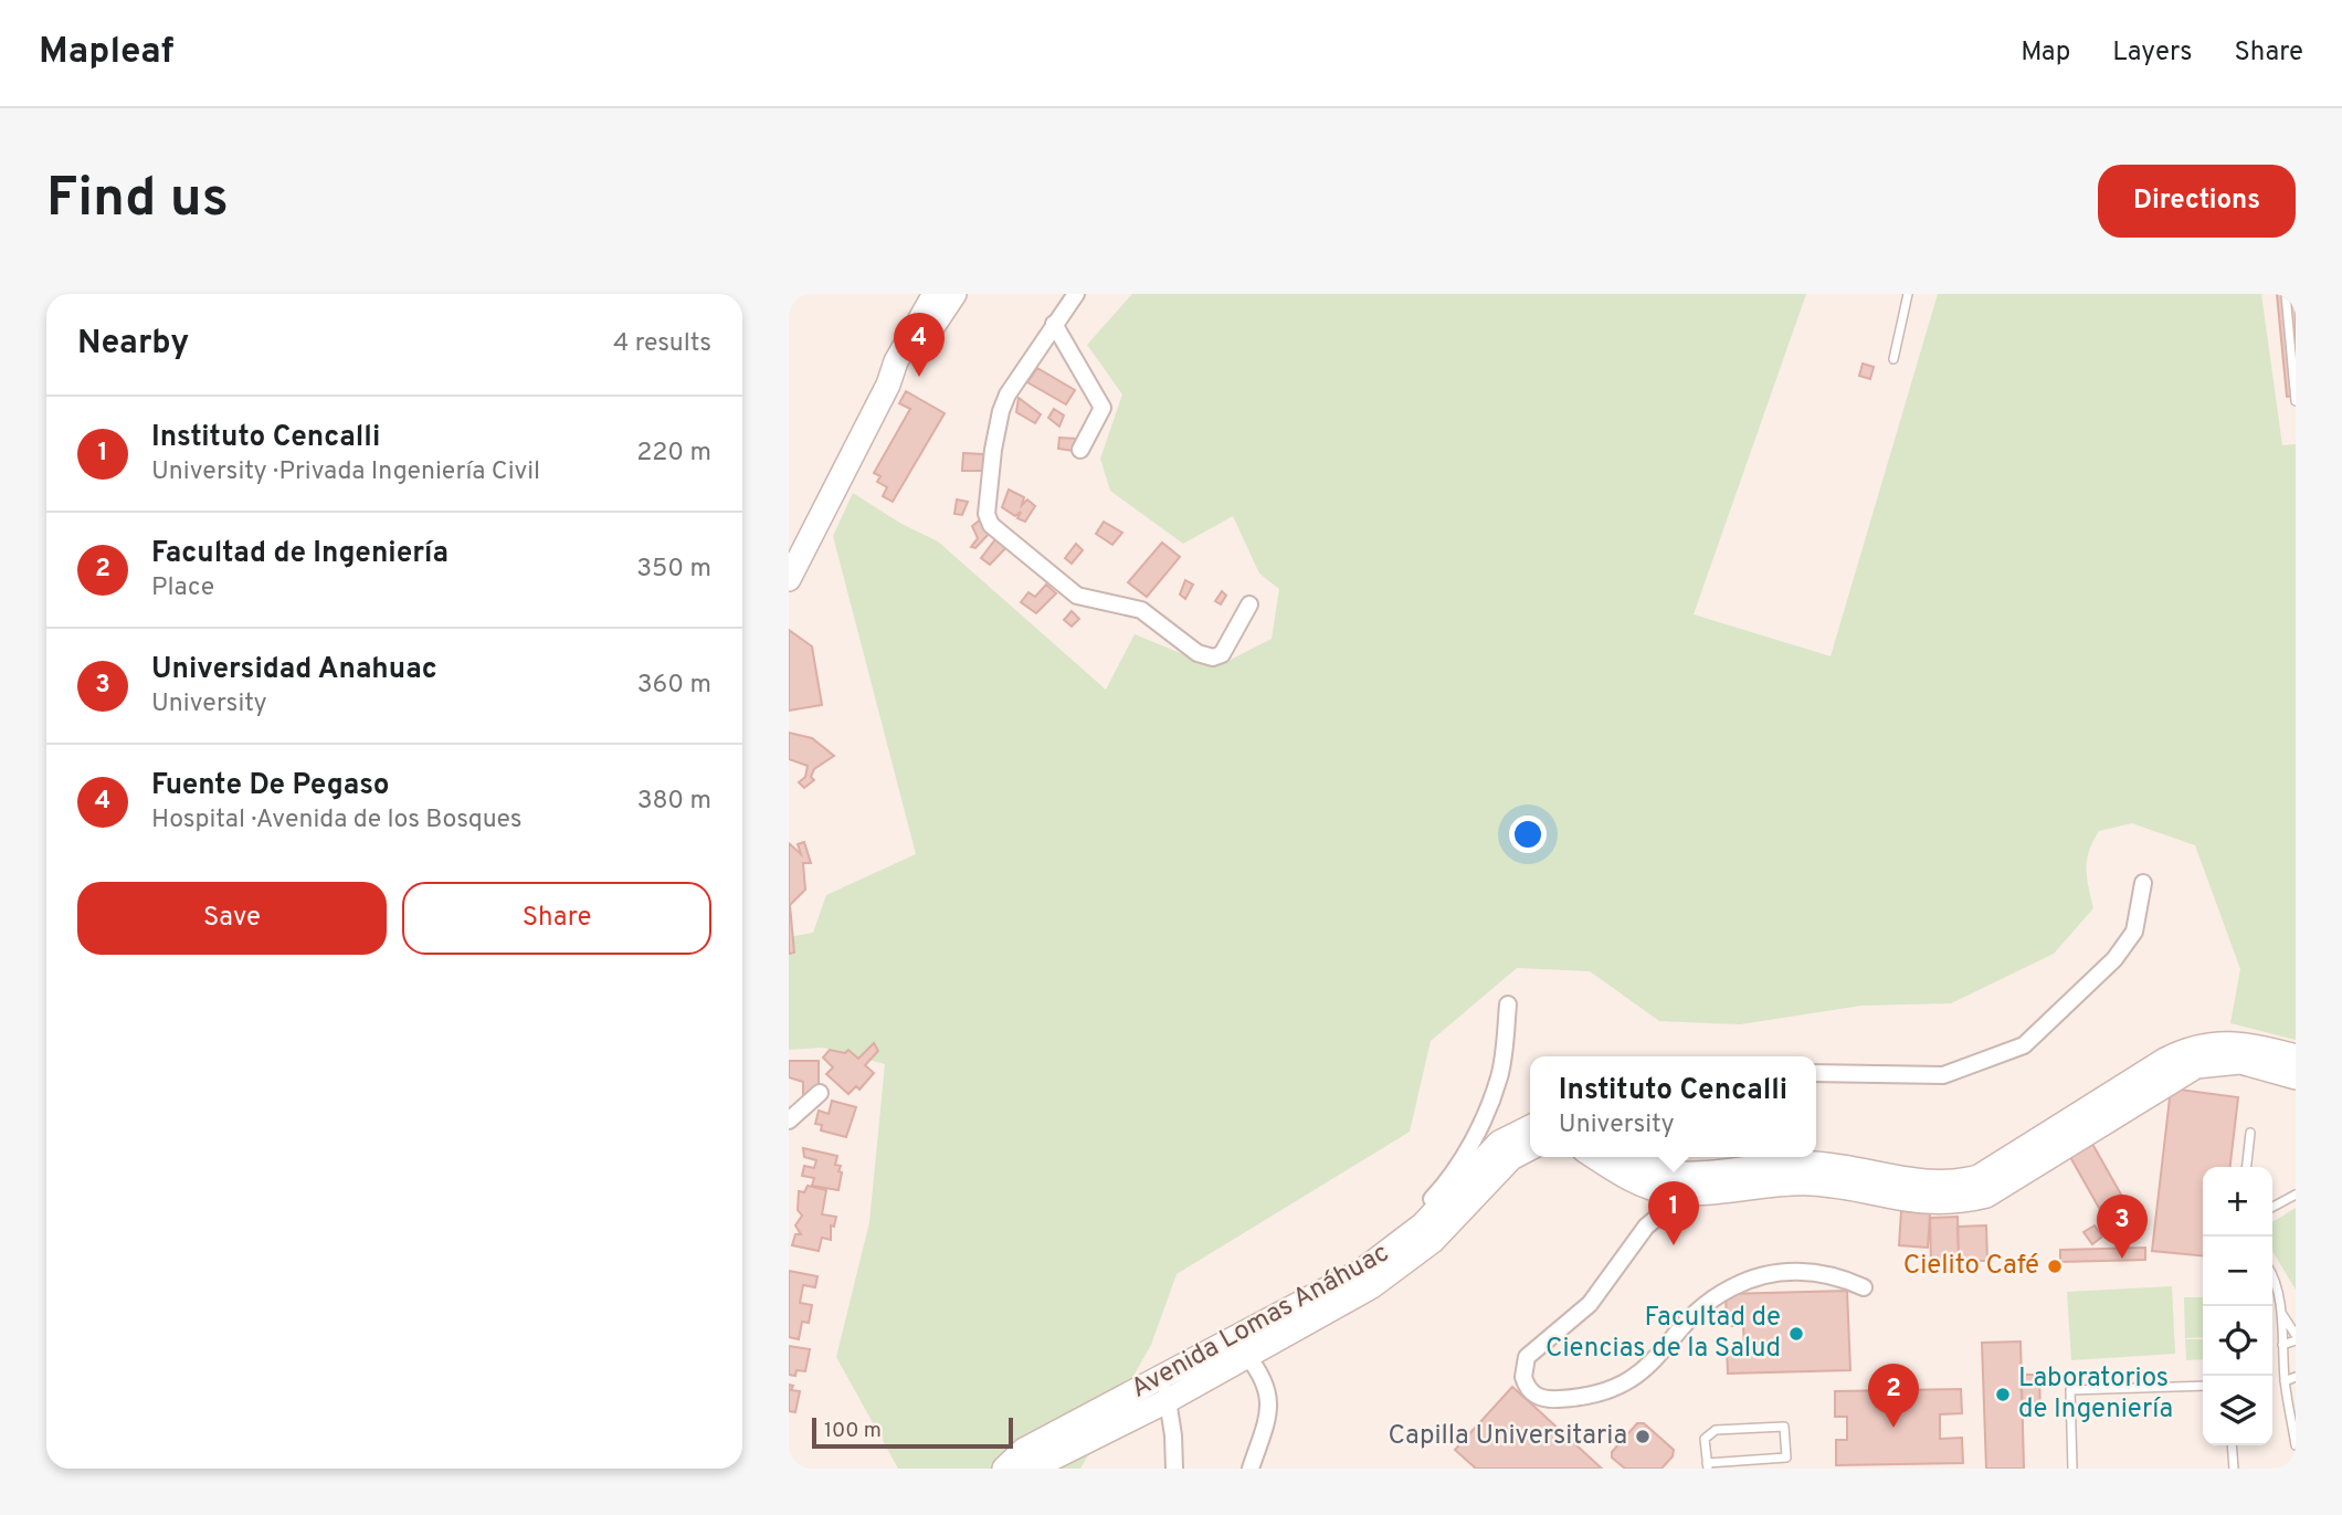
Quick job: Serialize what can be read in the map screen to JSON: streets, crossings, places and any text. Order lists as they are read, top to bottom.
{
  "streets": {
    "main road": ["Avenida Lomas Anáhuac"]
  },
  "places": [
    "Cielito Café",
    "Facultad de Ciencias de la Salud",
    "Laboratorios de Ingeniería",
    "Capilla Universitaria"
  ],
  "scale_bar": "100 m",
  "page": {
    "header": "Mapleaf",
    "nav": ["Map", "Layers", "Share"],
    "buttons": [
      "Directions",
      ["Save", "Share"]
    ],
    "title": "Find us",
    "heading": ["Nearby", "4 results"],
    "pins": [
      "4",
      "1",
      "3",
      "2"
    ],
    "list": [
      {
        "mark": "1",
        "name": "Instituto Cencalli",
        "note": "University · Privada Ingeniería Civil",
        "value": "220 m"
      },
      {
        "mark": "2",
        "name": "Facultad de Ingeniería",
        "note": "Place",
        "value": "350 m"
      },
      {
        "mark": "3",
        "name": "Universidad Anahuac",
        "note": "University",
        "value": "360 m"
      },
      {
        "mark": "4",
        "name": "Fuente De Pegaso",
        "note": "Hospital · Avenida de los Bosques",
        "value": "380 m"
      }
    ],
    "popup": ["Instituto Cencalli", "University"],
    "map_buttons": ["+", "−"],
    "scale": "100 m"
  }
}
